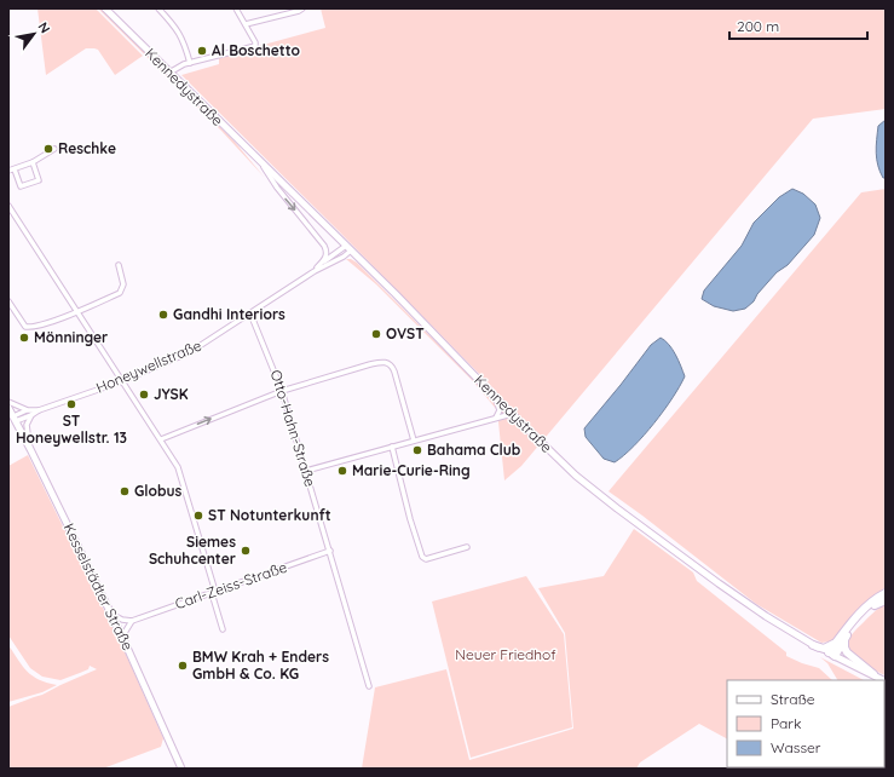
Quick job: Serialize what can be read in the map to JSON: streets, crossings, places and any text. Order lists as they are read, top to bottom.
{
  "streets": {
    "main road": ["Kennedystraße", "Kesselstädter Straße"],
    "street": ["Honeywellstraße", "Otto-Hahn-Straße", "Carl-Zeiss-Straße"]
  },
  "crossings": [
    ["Kennedystraße", "Honeywellstraße"],
    ["Honeywellstraße", "Otto-Hahn-Straße"],
    ["Honeywellstraße", "Kesselstädter Straße"],
    ["Otto-Hahn-Straße", "Carl-Zeiss-Straße"]
  ],
  "parks": ["Neuer Friedhof"],
  "places": [
    "Al Boschetto",
    "Reschke",
    "Gandhi Interiors",
    "OVST",
    "Mönninger",
    "JYSK",
    "ST Honeywellstr. 13",
    "Bahama Club",
    "Marie-Curie-Ring",
    "Globus",
    "ST Notunterkunft",
    "Siemes Schuhcenter",
    "BMW Krah + Enders GmbH & Co. KG"
  ],
  "legend": ["Straße", "Park", "Wasser"],
  "scale_bar": "200 m",
  "north": "top right"
}
